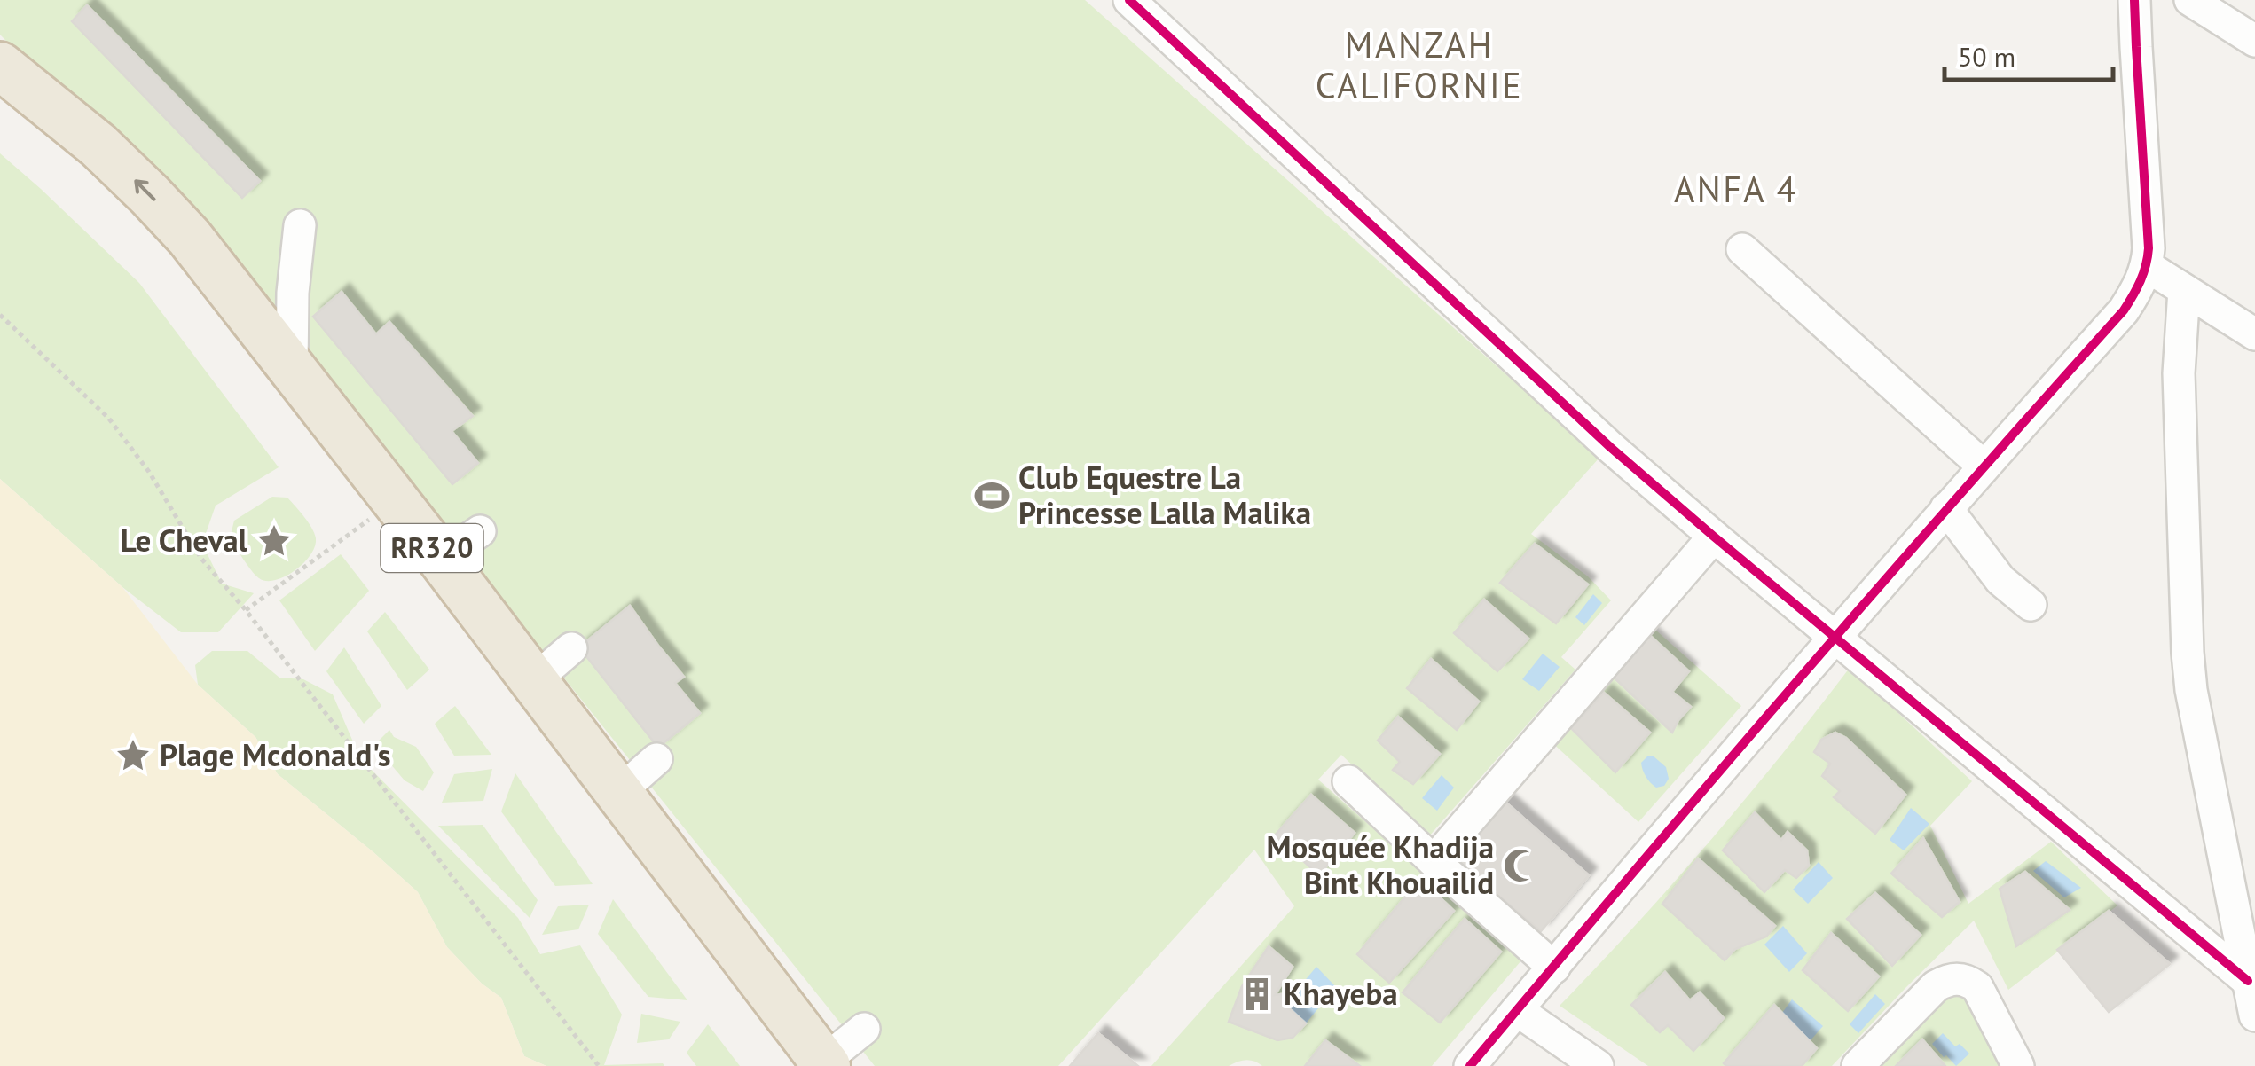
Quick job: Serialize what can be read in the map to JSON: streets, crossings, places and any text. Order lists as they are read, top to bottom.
{
  "streets": {
    "highway": ["RR320"]
  },
  "districts": ["MANZAH CALIFORNIE", "ANFA 4"],
  "places": {
    "sports": ["Club Equestre La Princesse Lalla Malika"],
    "place": ["Le Cheval", "Plage Mcdonald's"],
    "mosque": ["Mosquée Khadija Bint Khouailid"],
    "building": ["Khayeba"]
  },
  "scale_bar": "50 m"
}
